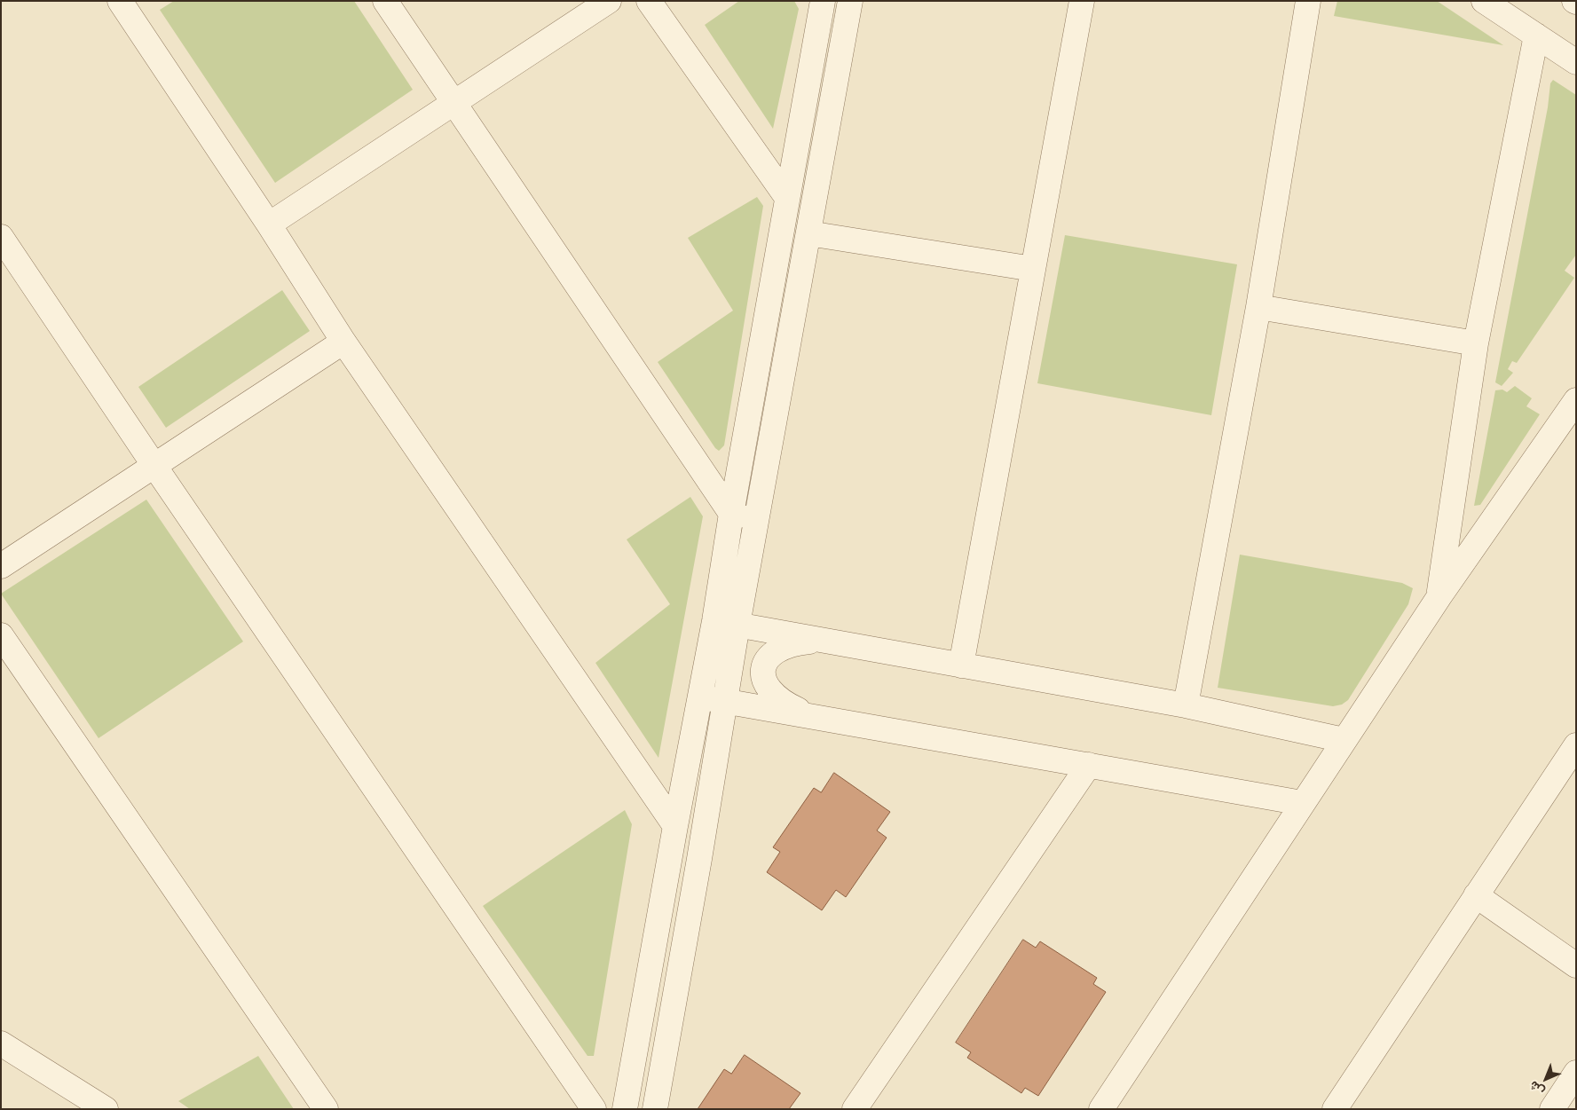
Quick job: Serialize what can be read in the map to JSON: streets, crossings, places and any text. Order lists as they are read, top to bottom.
{
  "north": "bottom left"
}
